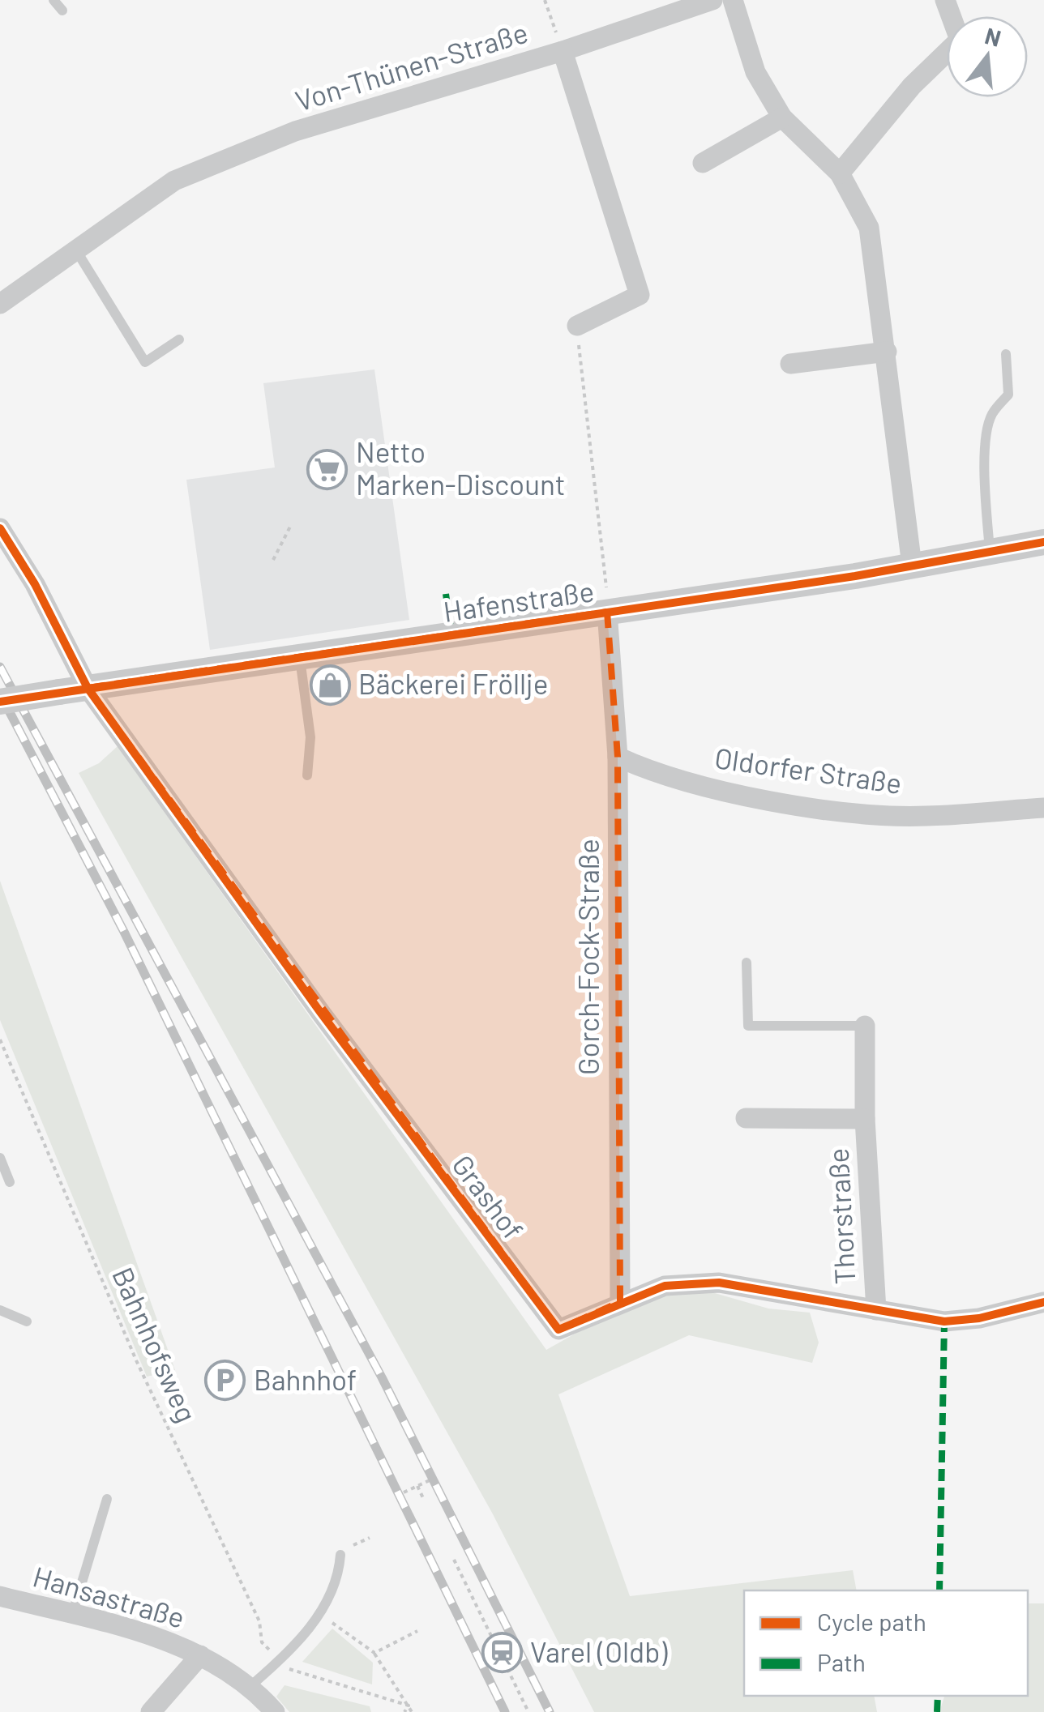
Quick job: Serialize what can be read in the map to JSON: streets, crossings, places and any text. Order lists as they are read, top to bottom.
{
  "streets": {
    "street": [
      "Von-Thünen-Straße",
      "Hafenstraße",
      "Oldorfer Straße",
      "Gorch-Fock-Straße",
      "Grashof",
      "Thorstraße",
      "Hansastraße"
    ],
    "path": ["Bahnhofsweg"]
  },
  "crossings": [
    ["Hafenstraße", "Gorch-Fock-Straße"],
    ["Hafenstraße", "Grashof"],
    ["Oldorfer Straße", "Gorch-Fock-Straße"],
    ["Gorch-Fock-Straße", "Grashof"],
    ["Grashof", "Thorstraße"]
  ],
  "places": {
    "supermarket": ["Netto Marken-Discount"],
    "shop": ["Bäckerei Fröllje"],
    "parking": ["Bahnhof"],
    "station": ["Varel (Oldb)"]
  },
  "legend": ["Cycle path", "Path"],
  "north": "top"
}
